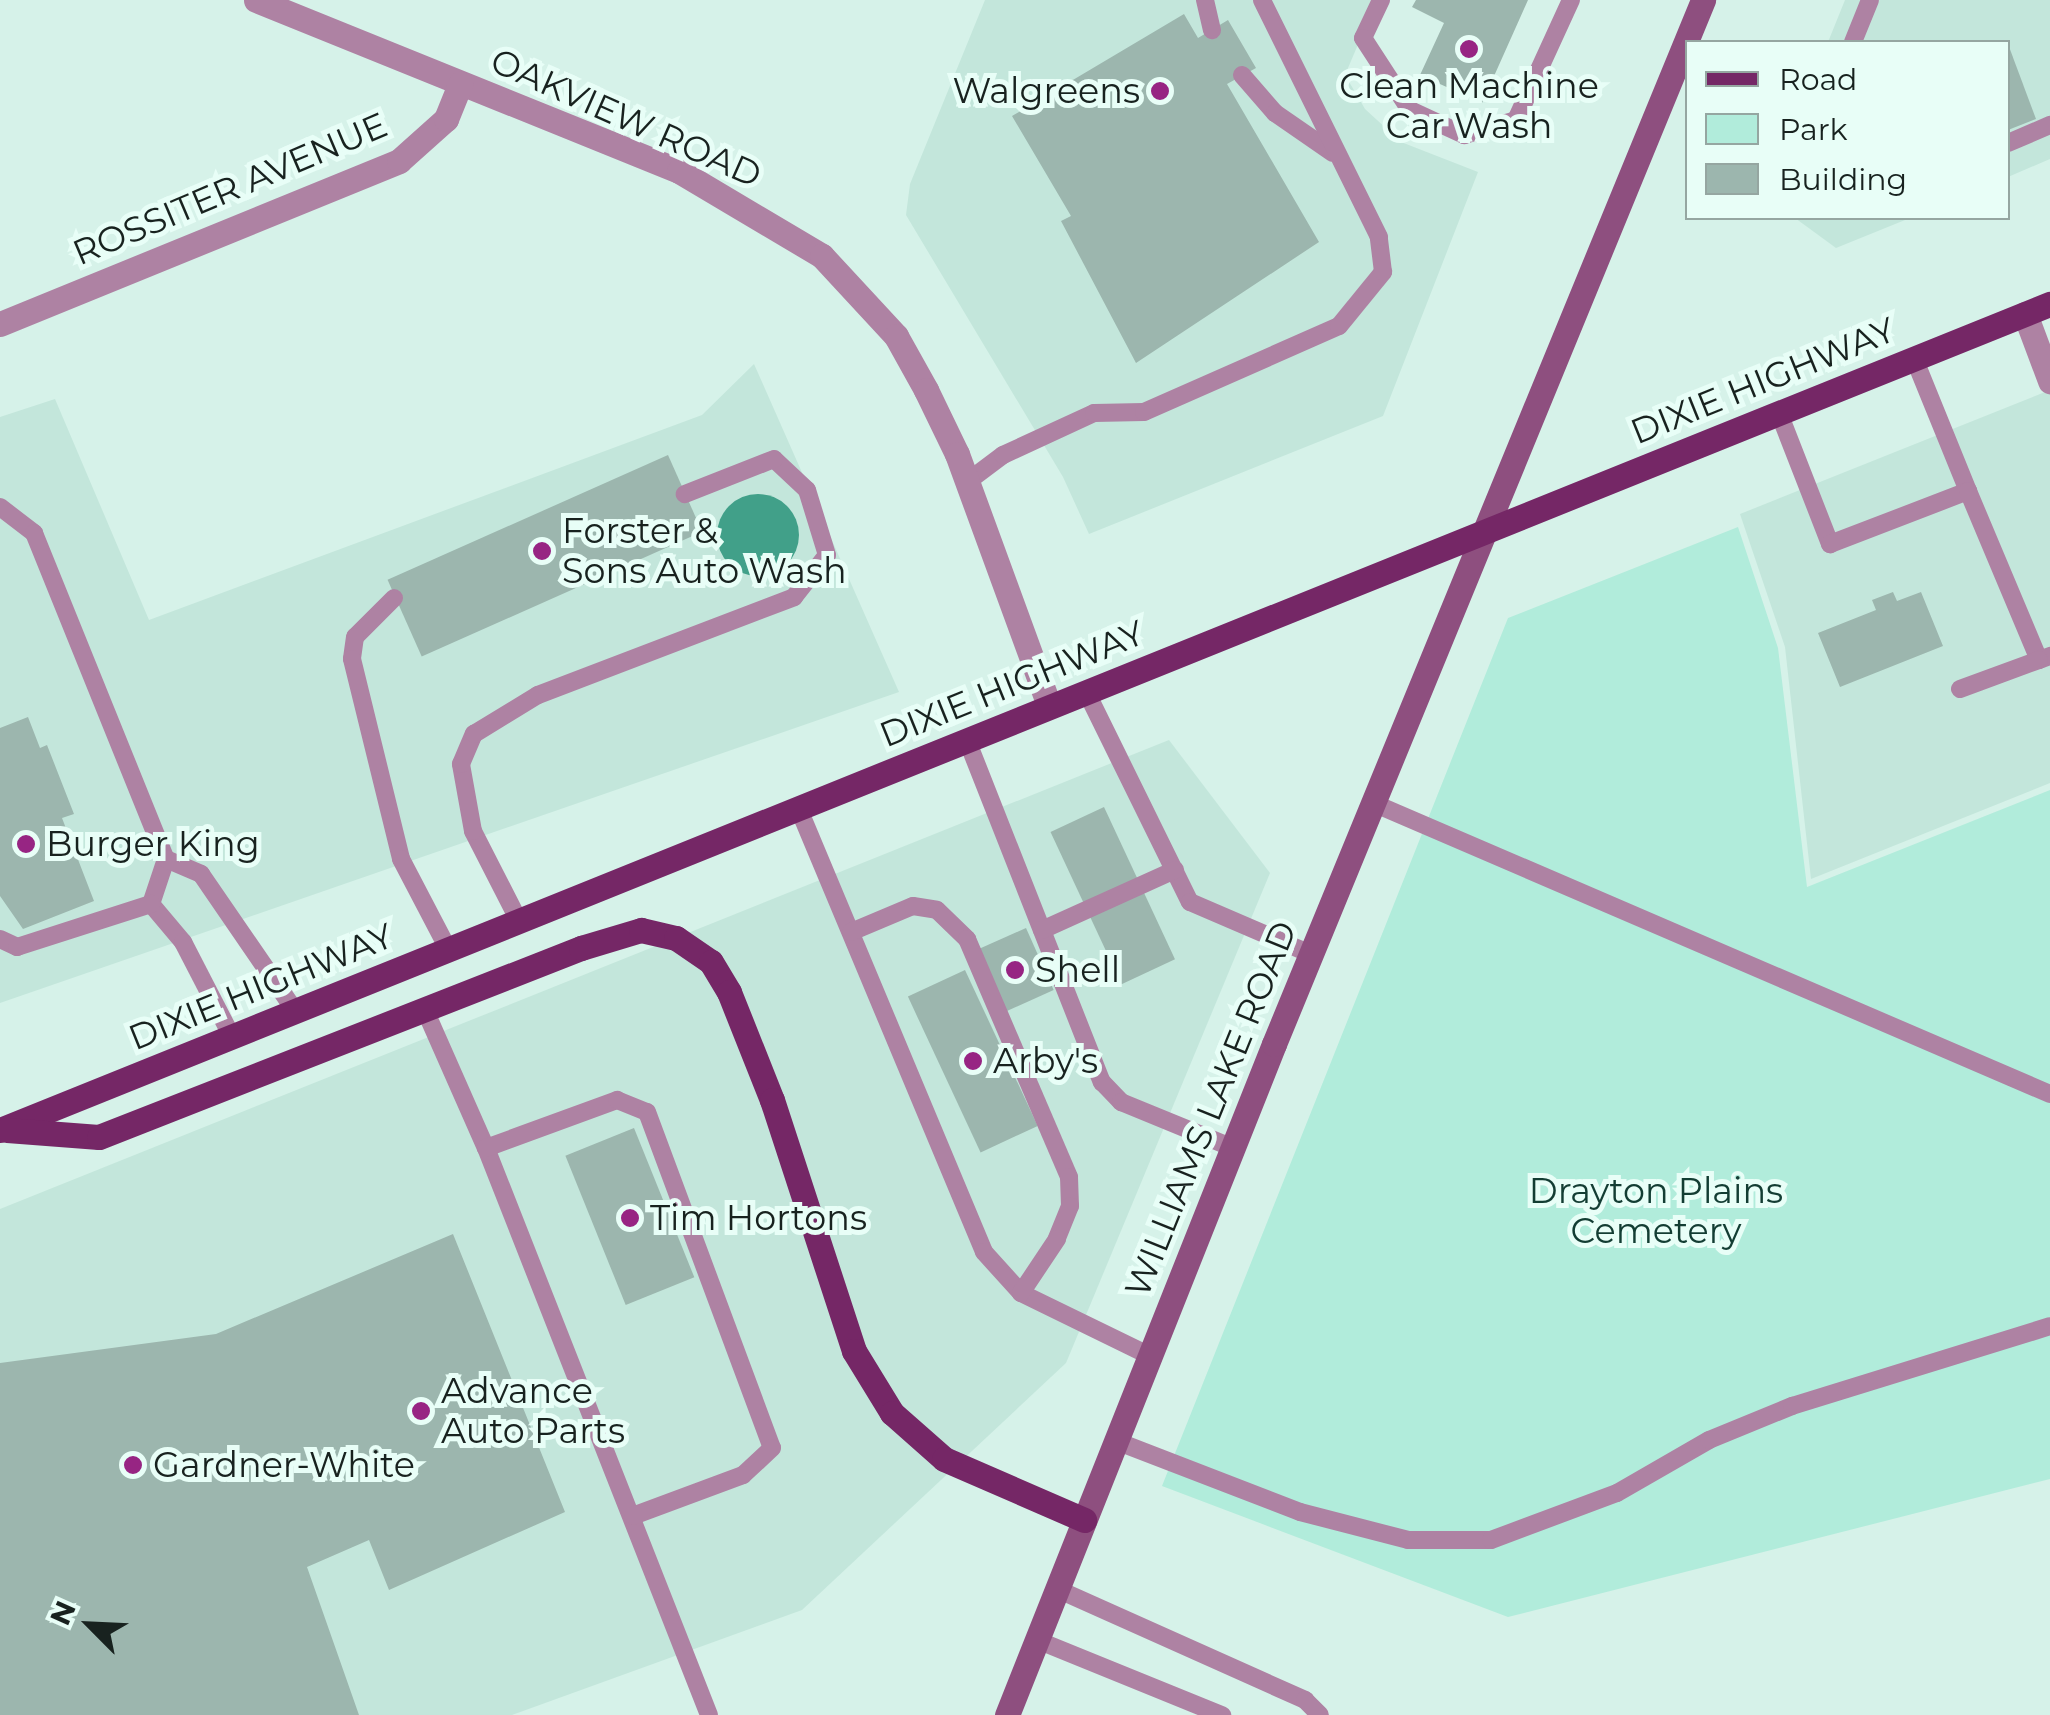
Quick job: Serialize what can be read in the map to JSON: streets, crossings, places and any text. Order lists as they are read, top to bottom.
{
  "streets": {
    "main road": ["DIXIE HIGHWAY", "WILLIAMS LAKE ROAD"],
    "street": ["OAKVIEW ROAD", "ROSSITER AVENUE"]
  },
  "crossings": [
    ["OAKVIEW ROAD", "ROSSITER AVENUE"],
    ["OAKVIEW ROAD", "DIXIE HIGHWAY"],
    ["DIXIE HIGHWAY", "WILLIAMS LAKE ROAD"]
  ],
  "parks": ["Drayton Plains Cemetery"],
  "places": [
    "Clean Machine Car Wash",
    "Walgreens",
    "Forster & Sons Auto Wash",
    "Burger King",
    "Shell",
    "Arby's",
    "Tim Hortons",
    "Advance Auto Parts",
    "Gardner-White"
  ],
  "legend": ["Road", "Park", "Building"],
  "north": "top left"
}
